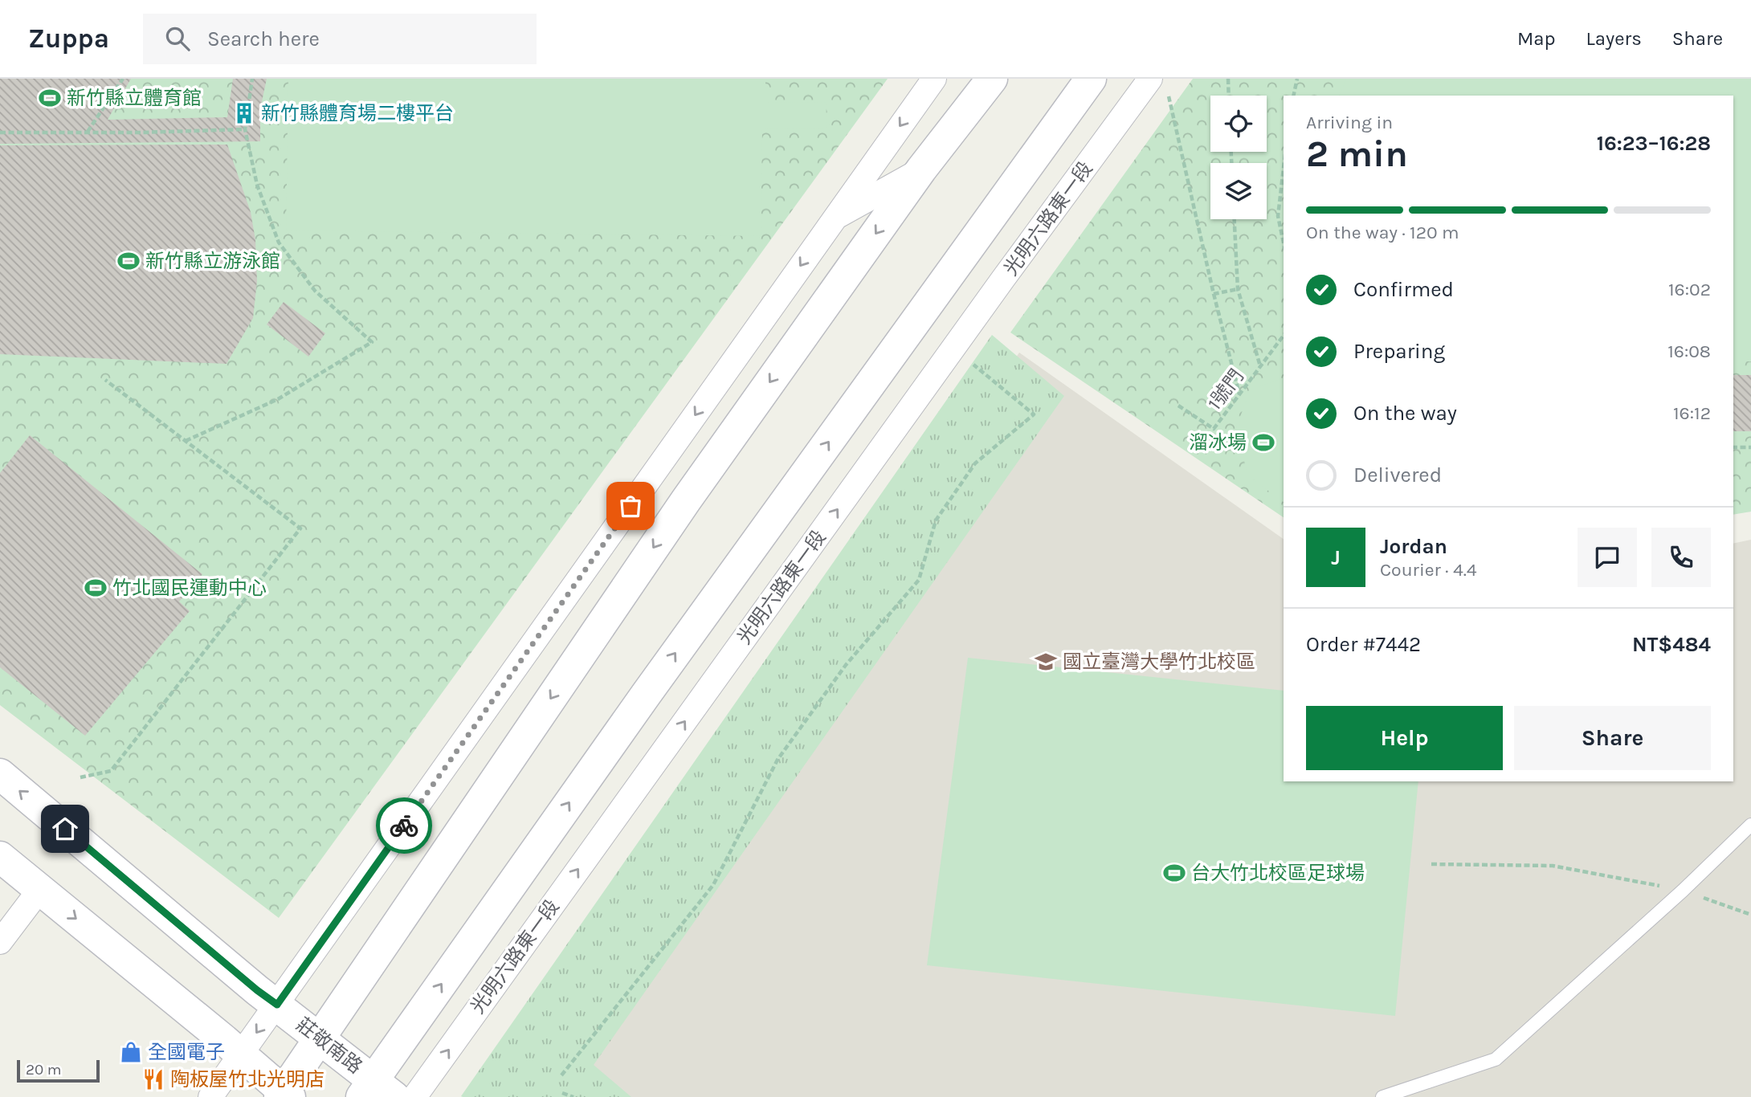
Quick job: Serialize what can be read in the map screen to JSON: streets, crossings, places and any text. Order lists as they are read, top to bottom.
{
  "streets": {
    "main road": ["莊敬南路"],
    "street": ["光明六路東一段"],
    "path": ["1號門"]
  },
  "places": {
    "sports": [
      "新竹縣立體育館",
      "新竹縣立游泳館",
      "溜冰場",
      "竹北國民運動中心",
      "台大竹北校區足球場"
    ],
    "building": ["新竹縣體育場二樓平台"],
    "school or university": ["國立臺灣大學竹北校區"],
    "shop": ["全國電子"],
    "restaurant": ["陶板屋竹北光明店"]
  },
  "scale_bar": "20 m",
  "page": {
    "header": "Zuppa",
    "search": "Search here",
    "nav": ["Map", "Layers", "Share"],
    "heading": ["2 min", "Arriving in", "16:23–16:28"],
    "panel": [
      "Jordan",
      "Courier · 4.4",
      "Order #7442",
      "NT$484"
    ],
    "bar": "On the way · 120 m",
    "list": [
      ["Confirmed", "16:02"],
      ["Preparing", "16:08"],
      ["On the way", "16:12"],
      "Delivered"
    ],
    "round": "J",
    "buttons": ["Help", "Share"],
    "scale": "20 m"
  }
}
